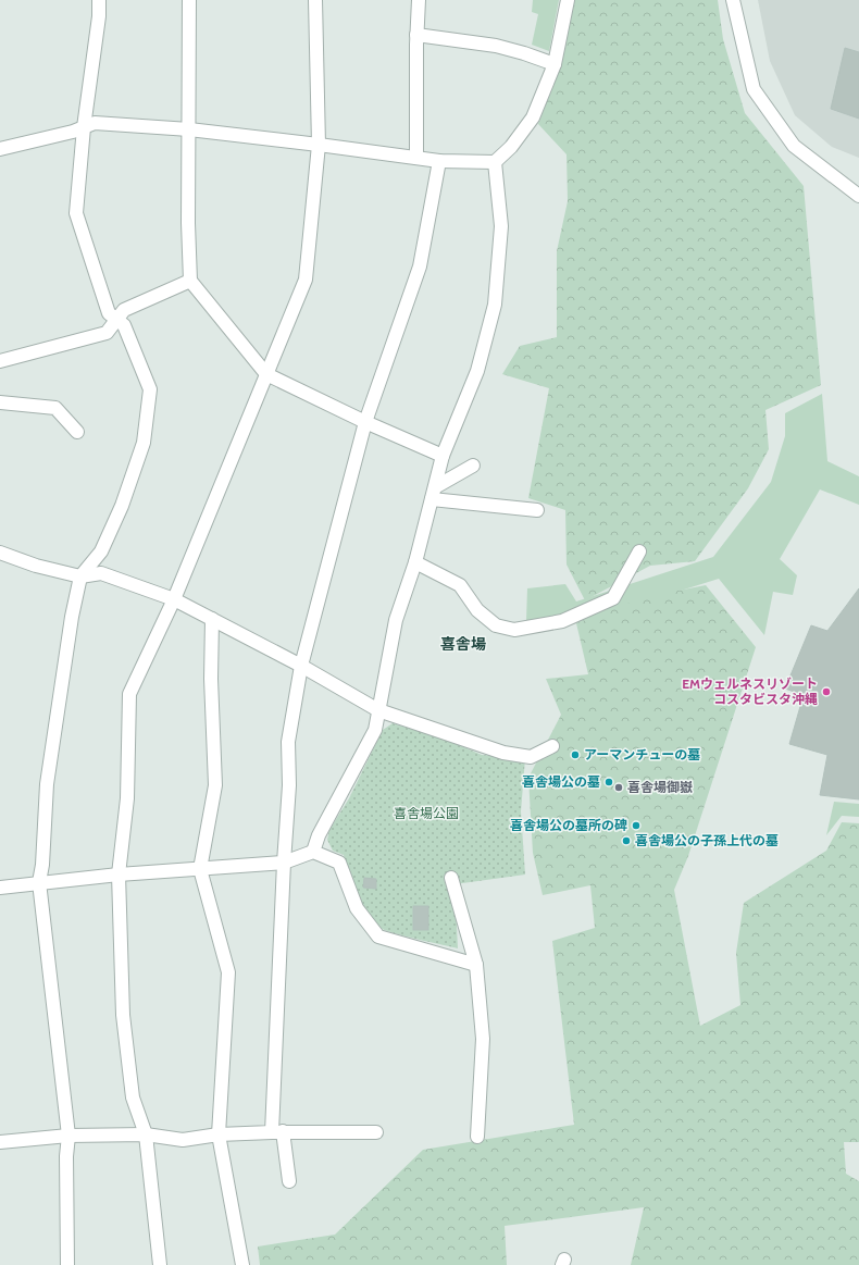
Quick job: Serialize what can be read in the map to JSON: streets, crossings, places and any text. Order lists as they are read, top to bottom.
{
  "districts": ["喜舎場"],
  "parks": ["喜舎場公園"],
  "places": [
    "EMウェルネスリゾート コスタビスタ沖縄",
    "アーマンチューの墓",
    "喜舎場公の墓",
    "喜舎場御嶽",
    "喜舎場公の墓所の碑",
    "喜舎場公の子孫上代の墓"
  ]
}
